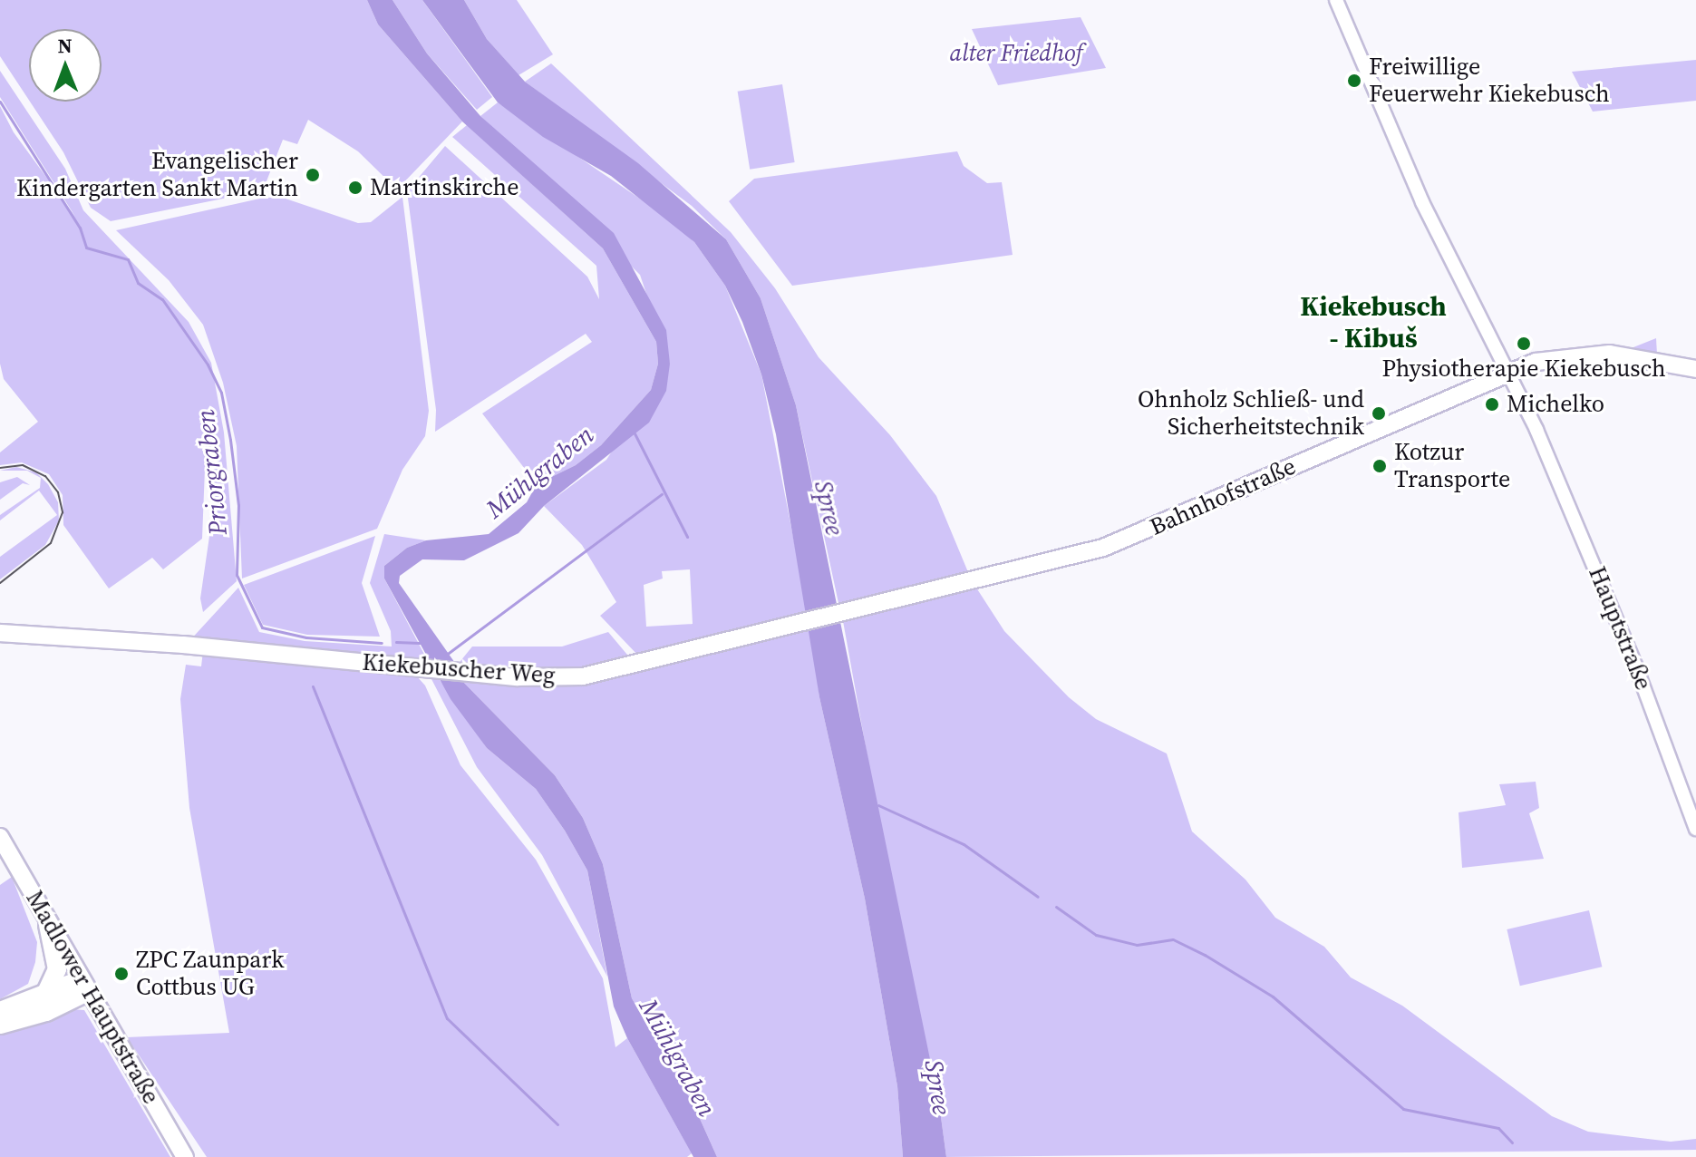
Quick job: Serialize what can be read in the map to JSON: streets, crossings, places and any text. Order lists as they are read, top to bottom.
{
  "streets": {
    "main road": ["Bahnhofstraße", "Kiekebuscher Weg", "Madlower Hauptstraße"],
    "street": ["Hauptstraße"]
  },
  "crossings": [
    ["Bahnhofstraße", "Hauptstraße"],
    ["Bahnhofstraße", "Kiekebuscher Weg"]
  ],
  "districts": ["Kiekebusch - Kibuš"],
  "water": ["Mühlgraben", "Priorgraben", "Spree"],
  "parks": ["alter Friedhof"],
  "places": [
    "Freiwillige Feuerwehr Kiekebusch",
    "Evangelischer Kindergarten Sankt Martin",
    "Martinskirche",
    "Physiotherapie Kiekebusch",
    "Michelko",
    "Ohnholz Schließ- und Sicherheitstechnik",
    "Kotzur Transporte",
    "ZPC Zaunpark Cottbus UG"
  ],
  "north": "top"
}
